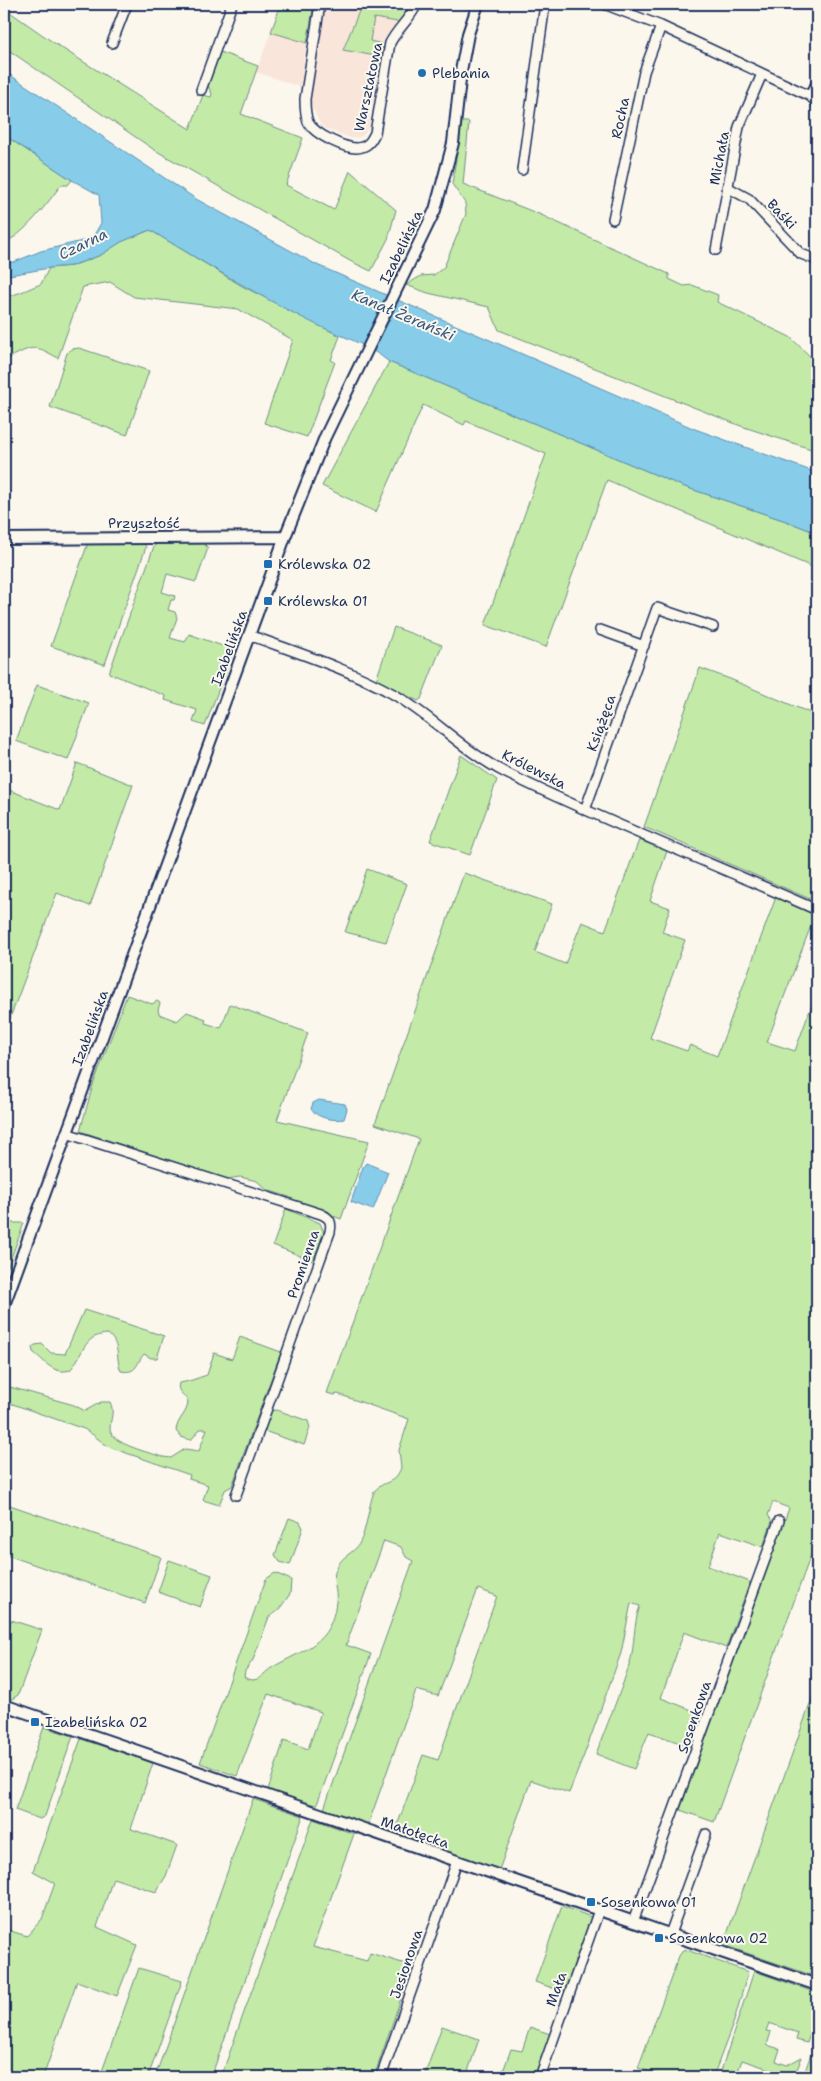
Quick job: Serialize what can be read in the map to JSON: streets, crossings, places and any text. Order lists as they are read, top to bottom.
{
  "streets": {
    "street": [
      "Warsztatowa",
      "Rocha",
      "Michała",
      "Baśki",
      "Izabelińska",
      "Przyszłość",
      "Książęca",
      "Królewska",
      "Promienna",
      "Sosenkowa",
      "Małołęcka",
      "Jesionowa",
      "Mała"
    ]
  },
  "crossings": [
    ["Michała", "Baśki"],
    ["Izabelińska", "Przyszłość"],
    ["Izabelińska", "Królewska"],
    ["Izabelińska", "Promienna"],
    ["Książęca", "Królewska"],
    ["Sosenkowa", "Małołęcka"],
    ["Małołęcka", "Jesionowa"],
    ["Małołęcka", "Mała"]
  ],
  "water": ["Czarna", "Kanał Żerański"],
  "places": {
    "other": ["Plebania"],
    "transit": [
      "Królewska 02",
      "Królewska 01",
      "Izabelińska 02",
      "Sosenkowa 01",
      "Sosenkowa 02"
    ]
  }
}
